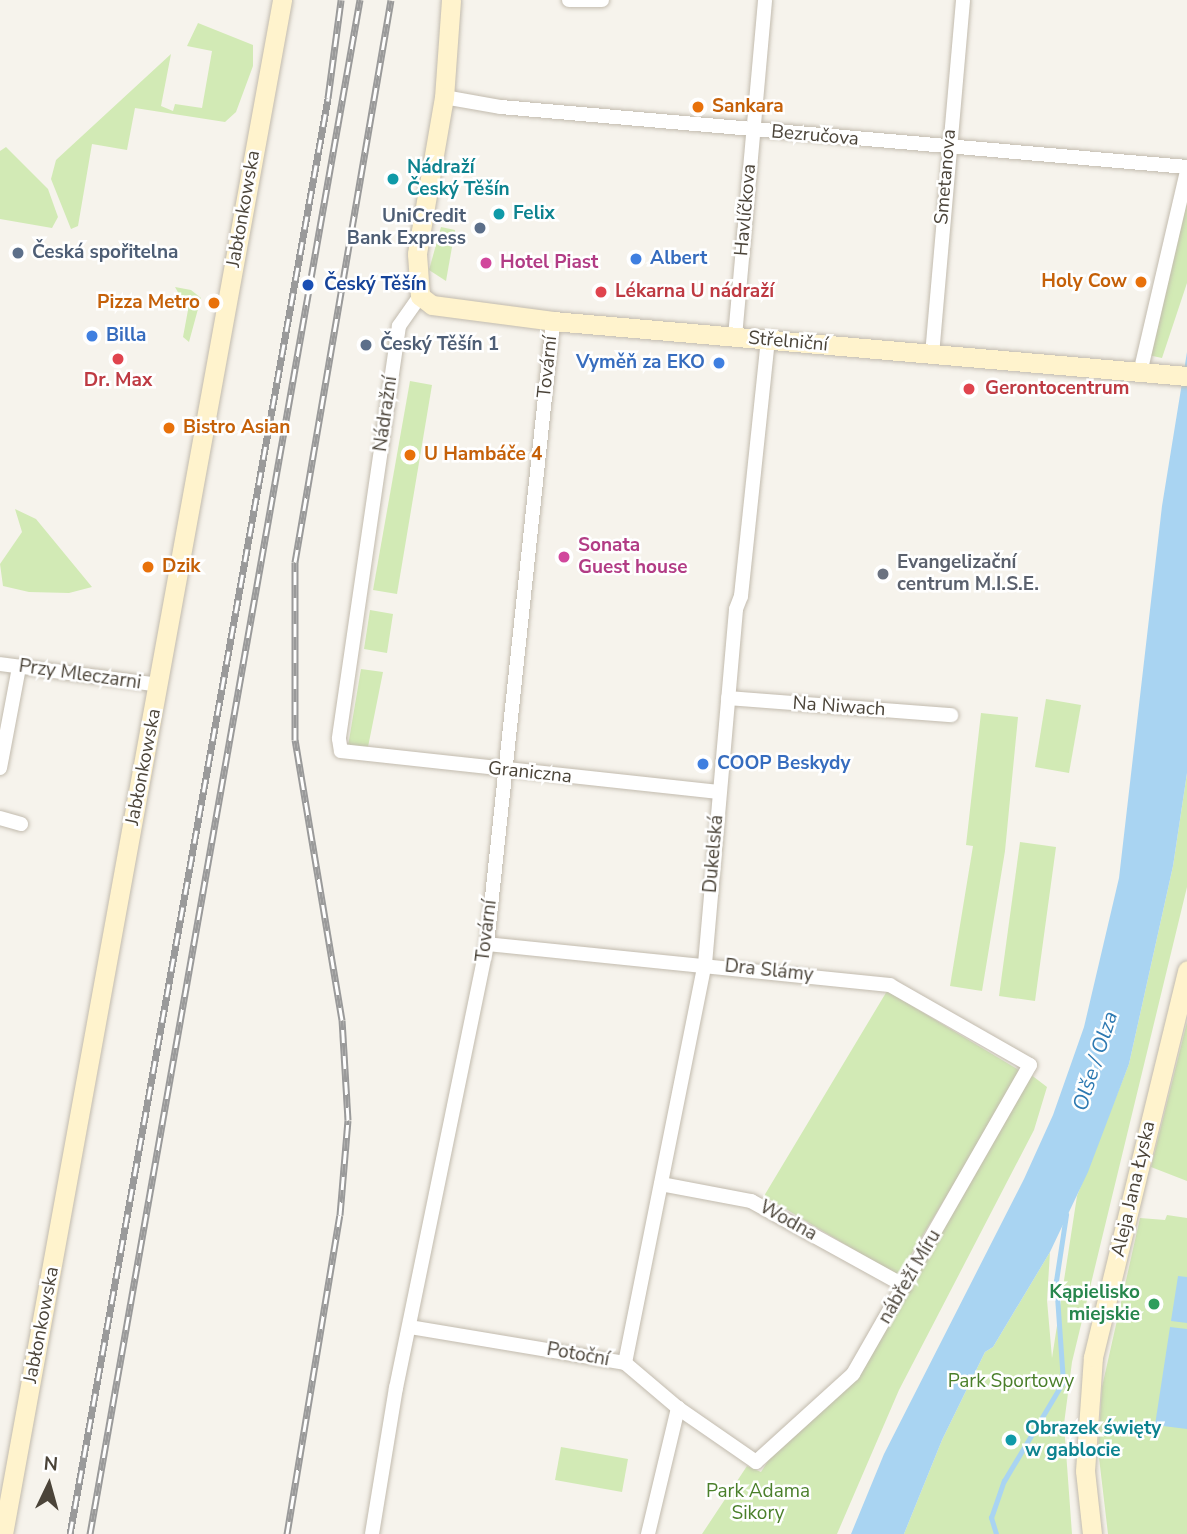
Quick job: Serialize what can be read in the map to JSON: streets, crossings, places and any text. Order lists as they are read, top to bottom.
{
  "streets": {
    "street": [
      "Bezručova",
      "Smetanova",
      "Jabłonkowska",
      "Havlíčkova",
      "Střelniční",
      "Tovární",
      "Nádražní",
      "Przy Mleczarni",
      "Na Niwach",
      "Graniczna",
      "Dukelská",
      "Dra Slámy",
      "Aleja Jana Łyska",
      "Wodna",
      "nábřeží Míru",
      "Potoční"
    ]
  },
  "crossings": [
    ["Bezručova", "Smetanova"],
    ["Bezručova", "Havlíčkova"],
    ["Smetanova", "Střelniční"],
    ["Jabłonkowska", "Przy Mleczarni"],
    ["Havlíčkova", "Střelniční"],
    ["Střelniční", "Tovární"],
    ["Střelniční", "Nádražní"],
    ["Střelniční", "Dukelská"],
    ["Tovární", "Graniczna"],
    ["Tovární", "Dra Slámy"],
    ["Tovární", "Potoční"],
    ["Nádražní", "Graniczna"],
    ["Na Niwach", "Dukelská"],
    ["Graniczna", "Dukelská"],
    ["Dukelská", "Dra Slámy"],
    ["Dukelská", "Wodna"],
    ["Dukelská", "Potoční"],
    ["Dra Slámy", "nábřeží Míru"],
    ["Wodna", "nábřeží Míru"],
    ["nábřeží Míru", "Potoční"]
  ],
  "water": ["Olše / Olza"],
  "parks": ["Park Sportowy", "Park Adama Sikory"],
  "places": [
    "Sankara",
    "Nádraží Český Těšín",
    "Felix",
    "UniCredit Bank Express",
    "Česká spořitelna",
    "Albert",
    "Hotel Piast",
    "Holy Cow",
    "Český Těšín",
    "Lékarna U nádraží",
    "Pizza Metro",
    "Billa",
    "Český Těšín 1",
    "Dr. Max",
    "Vyměň za EKO",
    "Gerontocentrum",
    "Bistro Asian",
    "U Hambáče 4",
    "Sonata Guest house",
    "Dzik",
    "Evangelizační centrum M.I.S.E.",
    "COOP Beskydy",
    "Kąpielisko miejskie",
    "Obrazek święty w gablocie"
  ],
  "north": "top"
}
